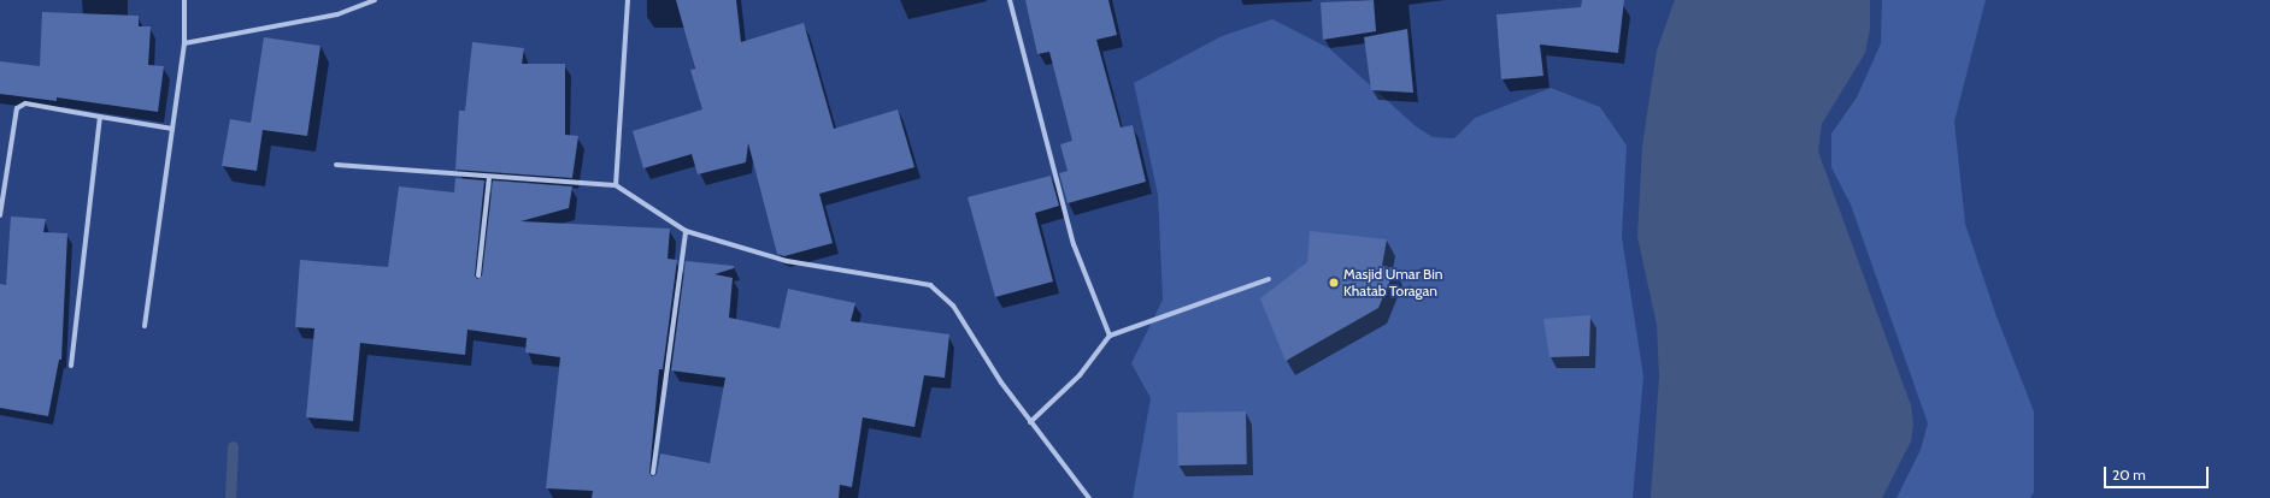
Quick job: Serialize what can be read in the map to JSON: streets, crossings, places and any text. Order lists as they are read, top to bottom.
{
  "places": ["Masjid Umar Bin Khatab Toragan"],
  "scale_bar": "20 m"
}
